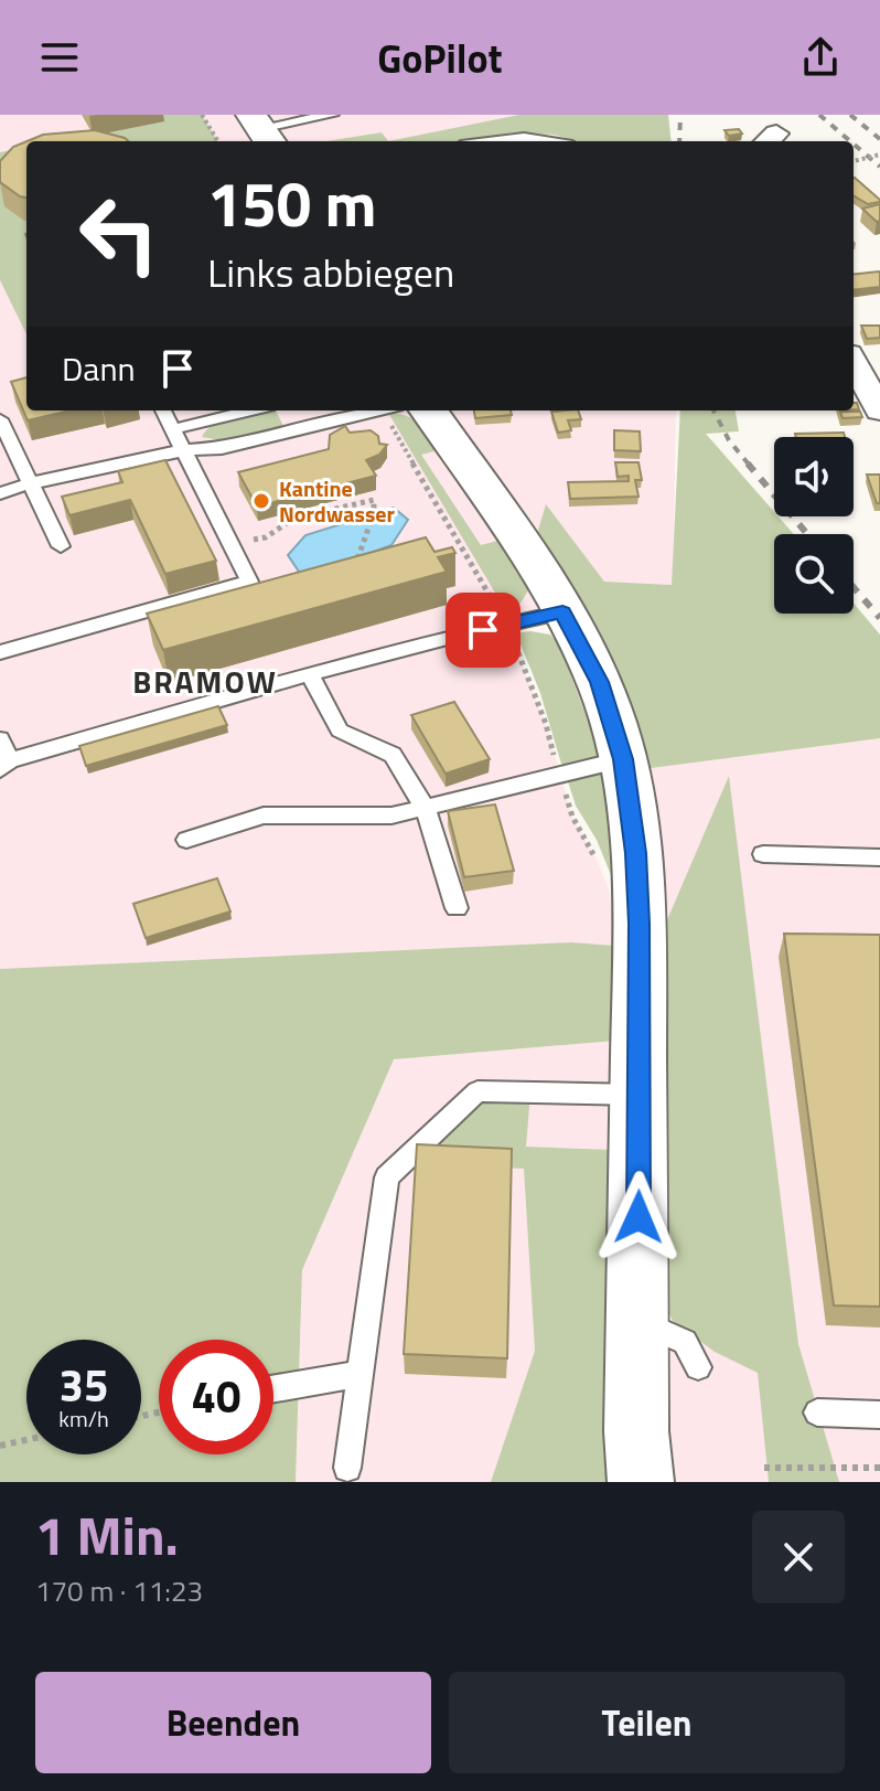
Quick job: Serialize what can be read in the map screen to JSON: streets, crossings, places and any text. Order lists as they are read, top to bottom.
{
  "districts": ["BRAMOW"],
  "places": ["Kantine Nordwasser"],
  "page": {
    "header": "GoPilot",
    "turn": ["150 m", "Links abbiegen"],
    "then": "Dann",
    "speed": "35 km/h",
    "limit": "40",
    "heading": ["1 Min.", "170 m · 11:23"],
    "buttons": ["Beenden", "Teilen"]
  }
}
